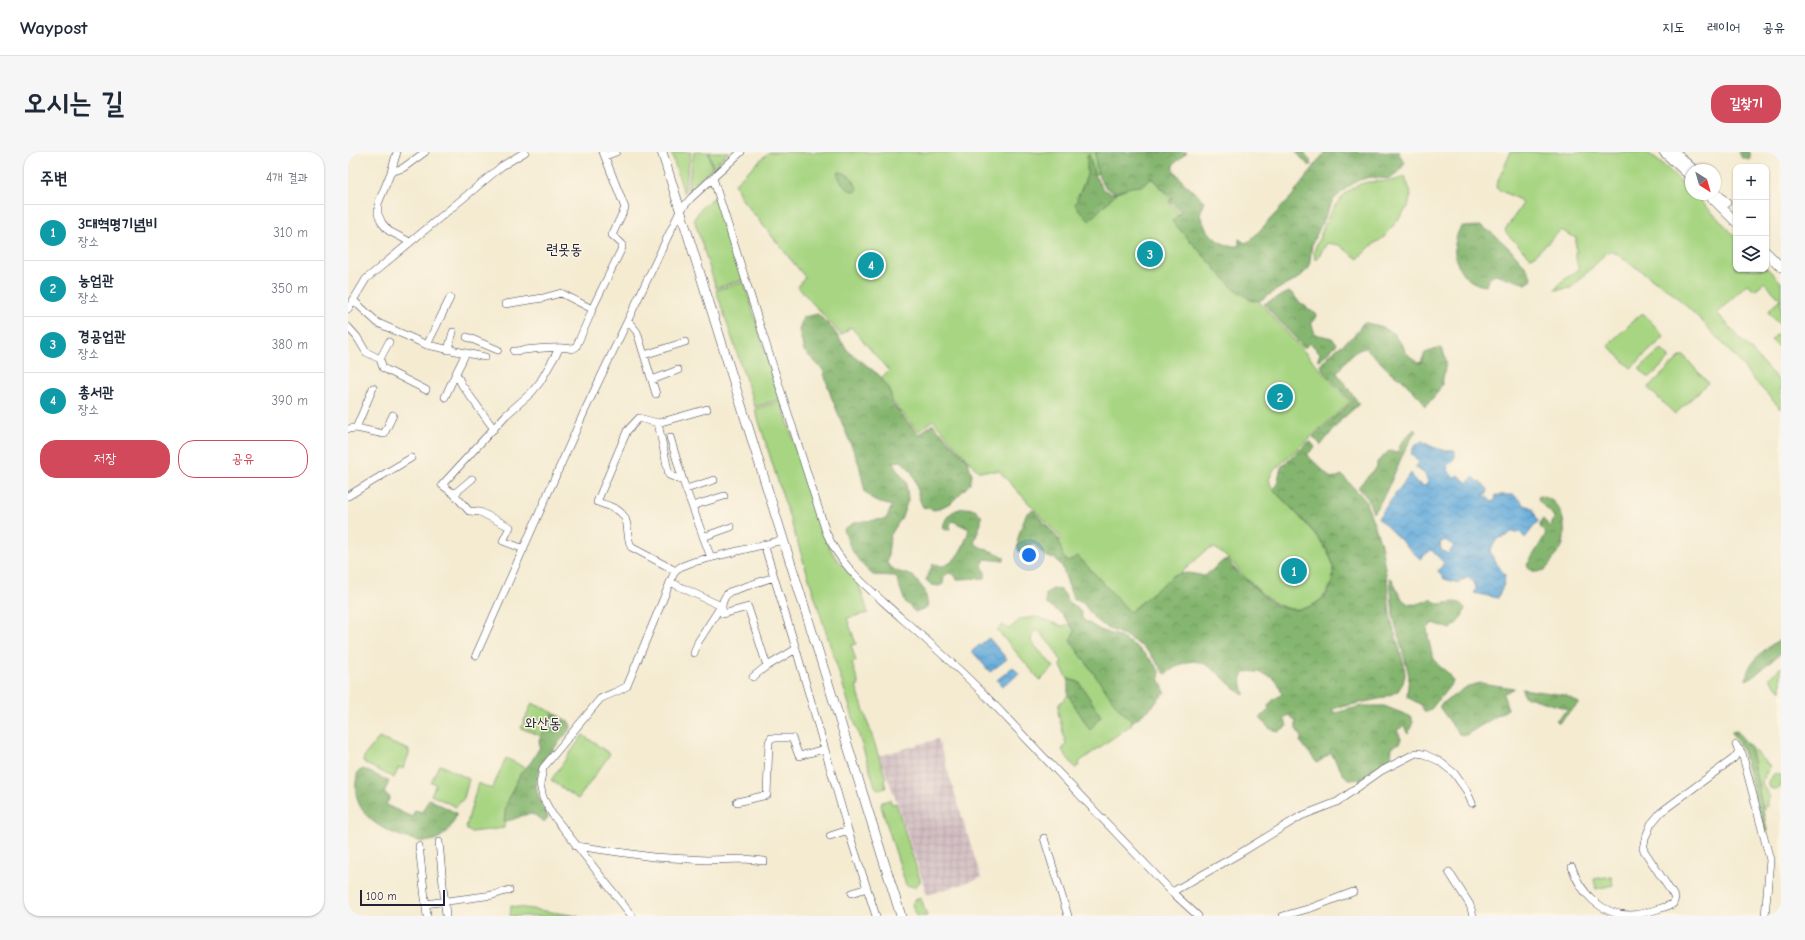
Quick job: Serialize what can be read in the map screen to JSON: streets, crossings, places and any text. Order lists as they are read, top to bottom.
{
  "districts": ["련못동", "와산동"],
  "scale_bar": "100 m",
  "north": "bottom right",
  "page": {
    "header": "Waypost",
    "nav": ["지도", "레이어", "공유"],
    "buttons": [
      "길찾기",
      ["저장", "공유"]
    ],
    "title": "오시는 길",
    "heading": ["주변", "4개 결과"],
    "map_buttons": ["+", "−"],
    "list": [
      {
        "mark": "1",
        "name": "3대혁명기념비",
        "note": "장소",
        "value": "310 m"
      },
      {
        "mark": "2",
        "name": "농업관",
        "note": "장소",
        "value": "350 m"
      },
      {
        "mark": "3",
        "name": "경공업관",
        "note": "장소",
        "value": "380 m"
      },
      {
        "mark": "4",
        "name": "총서관",
        "note": "장소",
        "value": "390 m"
      }
    ],
    "pins": [
      "3",
      "4",
      "2",
      "1"
    ],
    "scale": "100 m"
  }
}
